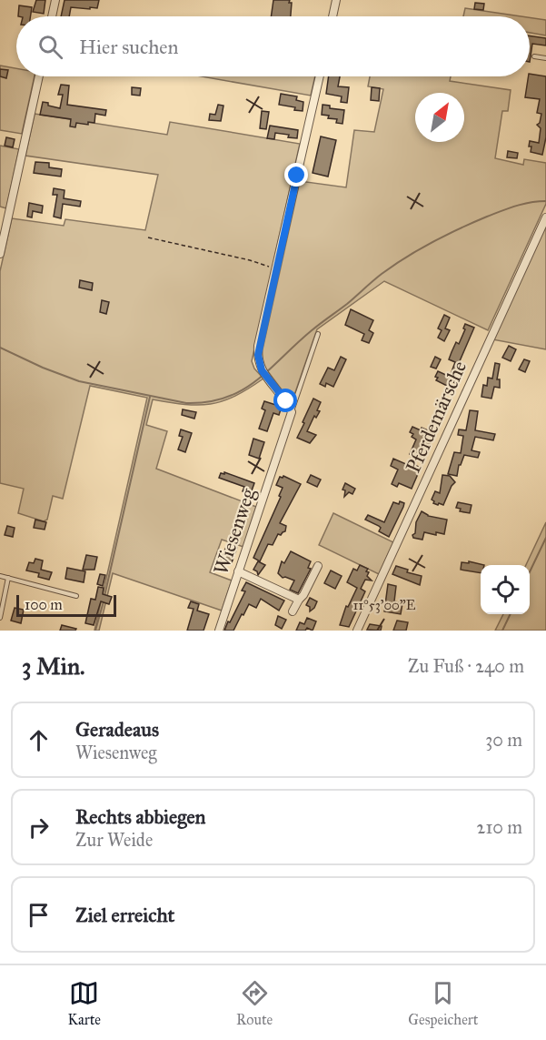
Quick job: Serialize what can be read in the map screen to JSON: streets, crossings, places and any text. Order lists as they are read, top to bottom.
{
  "streets": {
    "street": ["Pferdemärsche", "Wiesenweg"]
  },
  "scale_bar": "100 m",
  "north": "top right",
  "page": {
    "search": "Hier suchen",
    "scale": "100 m",
    "heading": ["3 Min.", "Zu Fuß · 240 m"],
    "list": [
      ["Geradeaus", "Wiesenweg", "30 m"],
      ["Rechts abbiegen", "Zur Weide", "210 m"],
      "Ziel erreicht"
    ],
    "nav": ["Karte", "Route", "Gespeichert"]
  },
  "coordinates": ["11°53'00\"E"]
}
